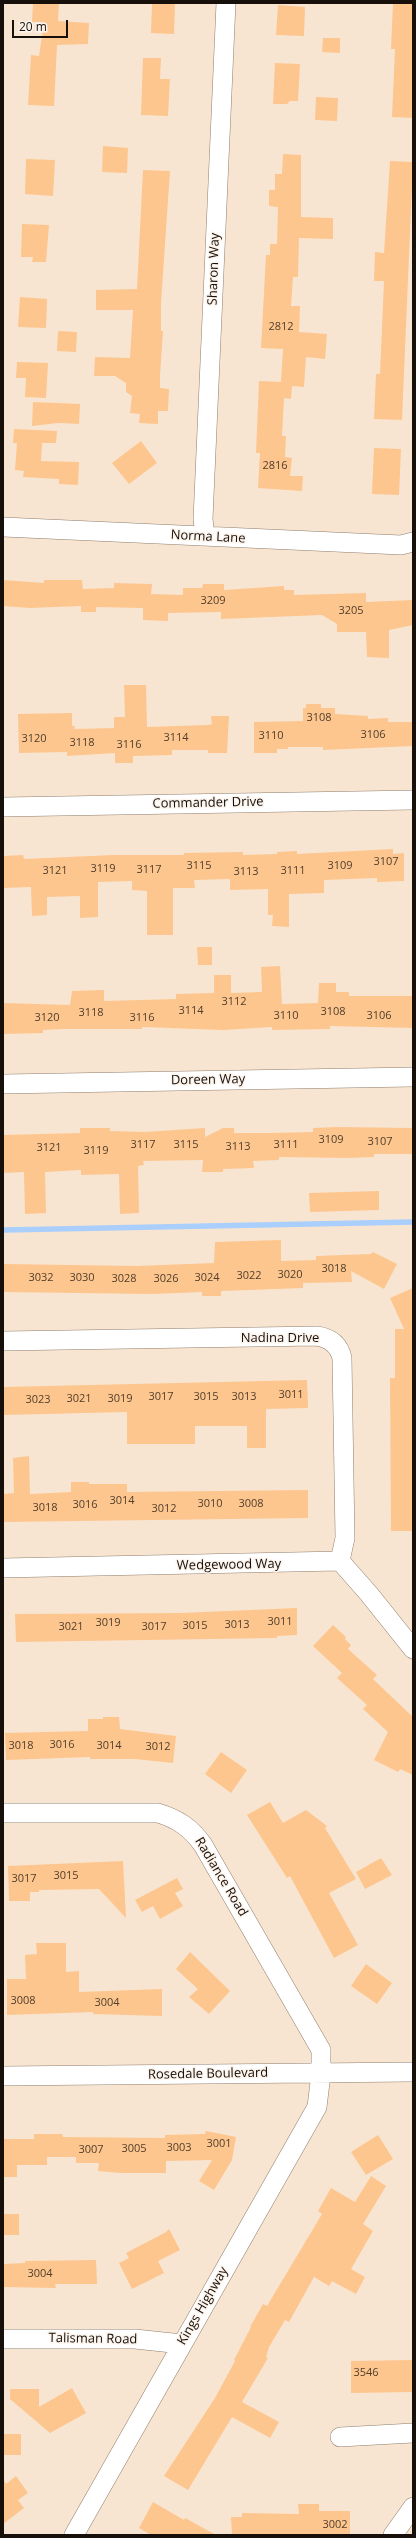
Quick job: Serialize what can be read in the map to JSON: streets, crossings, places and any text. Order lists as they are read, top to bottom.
{
  "streets": {
    "street": [
      "Sharon Way",
      "Norma Lane",
      "Commander Drive",
      "Doreen Way",
      "Nadina Drive",
      "Wedgewood Way",
      "Radiance Road",
      "Rosedale Boulevard",
      "Kings Highway",
      "Talisman Road"
    ]
  },
  "crossings": [
    ["Sharon Way", "Norma Lane"],
    ["Nadina Drive", "Wedgewood Way"],
    ["Radiance Road", "Rosedale Boulevard"],
    ["Radiance Road", "Kings Highway"],
    ["Rosedale Boulevard", "Kings Highway"],
    ["Kings Highway", "Talisman Road"]
  ],
  "house_numbers": [
    "2812",
    "2816",
    "3209",
    "3205",
    "3108",
    "3106",
    "3110",
    "3114",
    "3120",
    "3118",
    "3116",
    "3107",
    "3115",
    "3109",
    "3119",
    "3117",
    "3121",
    "3111",
    "3113",
    "3112",
    "3114",
    "3108",
    "3118",
    "3110",
    "3106",
    "3120",
    "3116",
    "3109",
    "3107",
    "3117",
    "3115",
    "3111",
    "3113",
    "3121",
    "3119",
    "3018",
    "3020",
    "3022",
    "3032",
    "3030",
    "3024",
    "3028",
    "3026",
    "3011",
    "3017",
    "3015",
    "3013",
    "3021",
    "3019",
    "3023",
    "3014",
    "3010",
    "3008",
    "3016",
    "3018",
    "3012",
    "3011",
    "3019",
    "3013",
    "3015",
    "3021",
    "3017",
    "3016",
    "3018",
    "3014",
    "3012",
    "3015",
    "3017",
    "3008",
    "3004",
    "3001",
    "3003",
    "3005",
    "3007",
    "3004",
    "3546",
    "3002"
  ],
  "scale_bar": "20 m"
}
